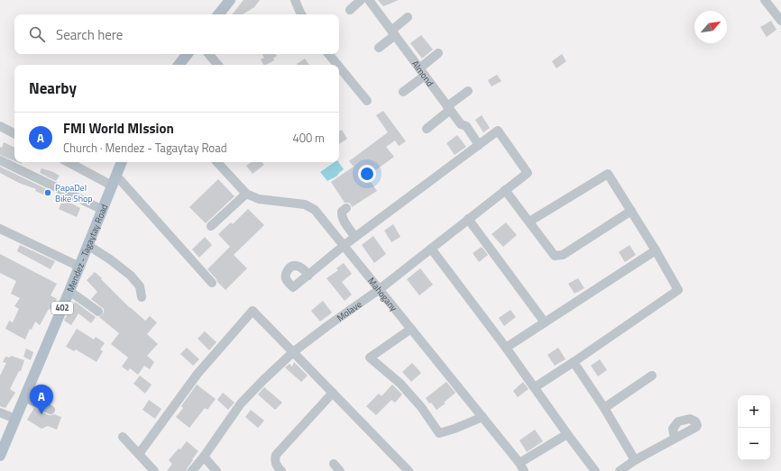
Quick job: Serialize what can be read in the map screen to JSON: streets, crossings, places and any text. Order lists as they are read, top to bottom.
{
  "streets": {
    "main road": ["Mendez - Tagaytay Road", "402"],
    "street": ["Almond", "Mahogany", "Molave"]
  },
  "crossings": [
    ["Almond", "Molave"],
    ["Mahogany", "Molave"]
  ],
  "places": ["PapaDel Bike Shop"],
  "north": "top right",
  "page": {
    "search": "Search here",
    "heading": "Nearby",
    "list": [
      {
        "mark": "A",
        "name": "FMI World MIssion",
        "note": "Church · Mendez - Tagaytay Road",
        "value": "400 m"
      }
    ],
    "pins": "A",
    "map_buttons": ["+", "−"]
  }
}
